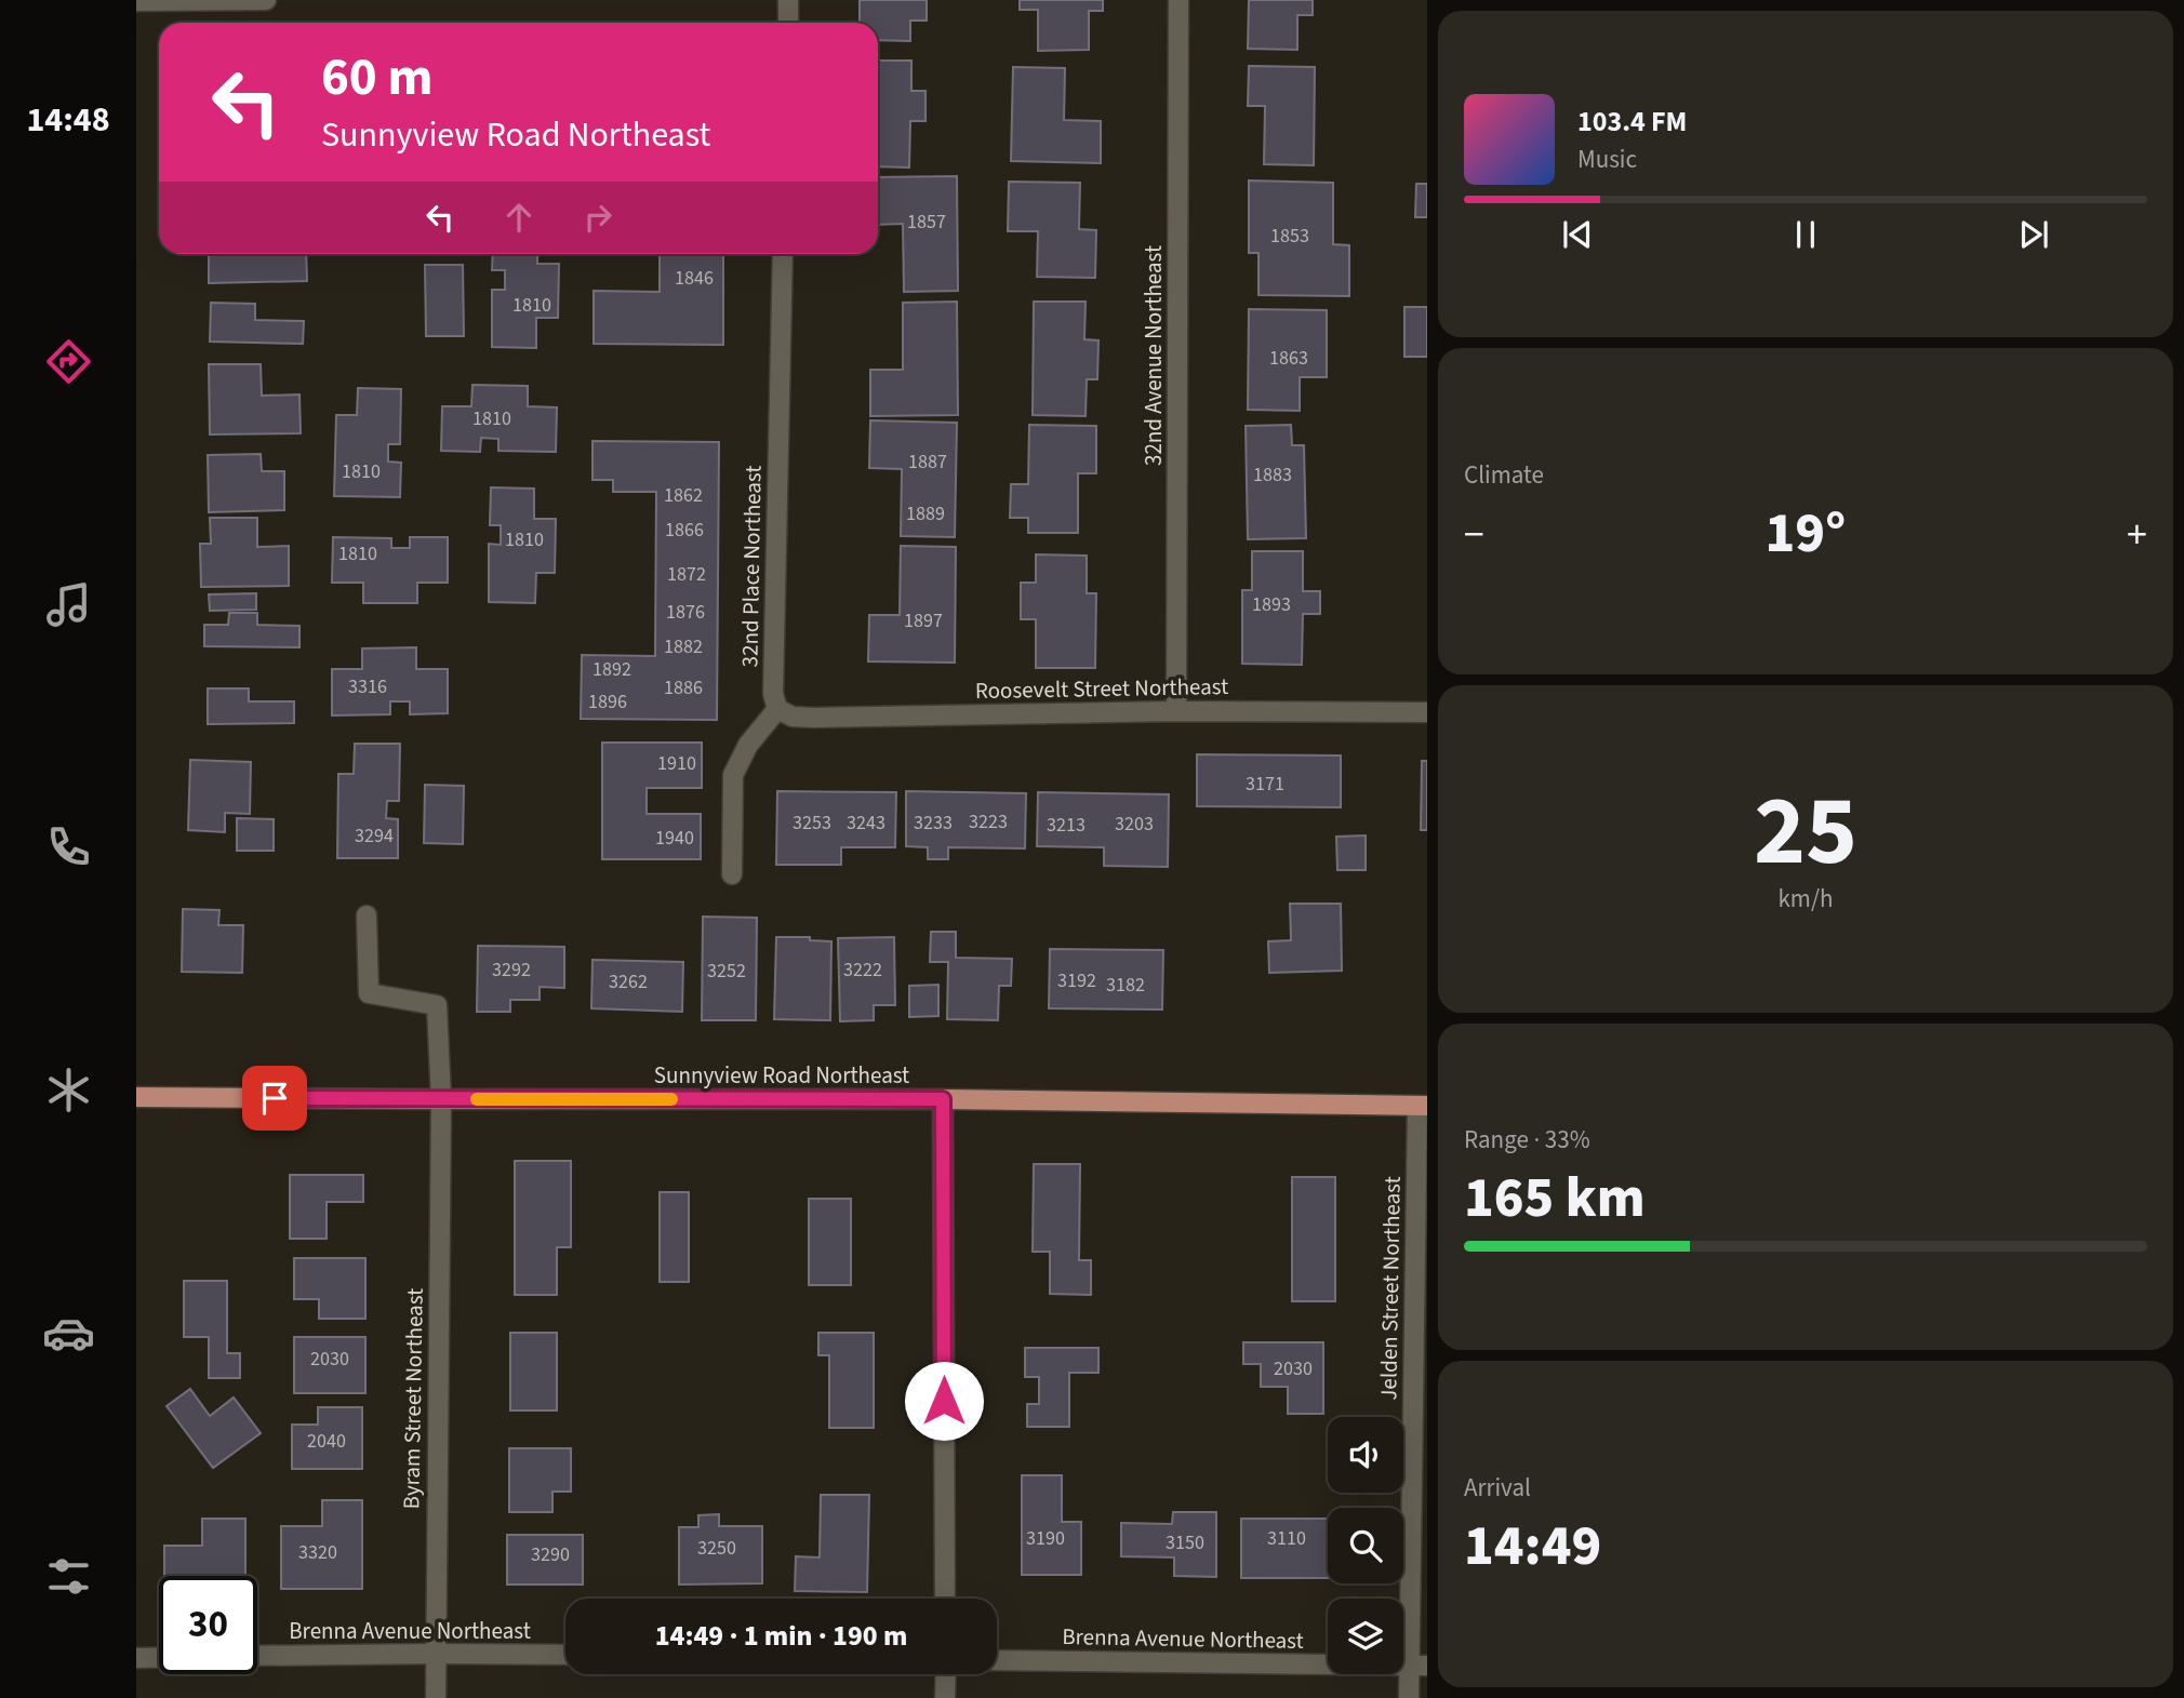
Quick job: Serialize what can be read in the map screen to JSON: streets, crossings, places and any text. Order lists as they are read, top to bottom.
{
  "streets": {
    "main road": ["Sunnyview Road Northeast"],
    "street": [
      "32nd Avenue Northeast",
      "32nd Place Northeast",
      "Roosevelt Street Northeast",
      "Jelden Street Northeast",
      "Byram Street Northeast",
      "Brenna Avenue Northeast"
    ]
  },
  "crossings": [
    ["32nd Avenue Northeast", "Roosevelt Street Northeast"],
    ["32nd Place Northeast", "Roosevelt Street Northeast"],
    ["Sunnyview Road Northeast", "Jelden Street Northeast"],
    ["Sunnyview Road Northeast", "Byram Street Northeast"],
    ["Jelden Street Northeast", "Brenna Avenue Northeast"],
    ["Byram Street Northeast", "Brenna Avenue Northeast"]
  ],
  "house_numbers": [
    "1857",
    "1853",
    "1846",
    "1810",
    "1863",
    "1810",
    "1887",
    "1810",
    "1883",
    "1862",
    "1889",
    "1866",
    "1810",
    "1810",
    "1872",
    "1893",
    "1876",
    "1897",
    "1882",
    "1892",
    "3316",
    "1886",
    "1896",
    "1910",
    "3171",
    "3223",
    "3253",
    "3243",
    "3233",
    "3203",
    "3213",
    "3294",
    "1940",
    "3292",
    "3222",
    "3252",
    "3192",
    "3262",
    "3182",
    "2030",
    "2030",
    "2040",
    "3190",
    "3110",
    "3150",
    "3250",
    "3320",
    "3290"
  ],
  "page": {
    "tabs": "14:48",
    "turn": ["60 m", "Sunnyview Road Northeast"],
    "song": ["103.4 FM", "Music"],
    "tile": [
      "Climate",
      ["25", "km/h"],
      ["Range · 33%", "165 km"],
      ["Arrival", "14:49"]
    ],
    "heat": ["−", "19°", "+"],
    "limit": "30",
    "trip": "14:49 · 1 min · 190 m"
  }
}
